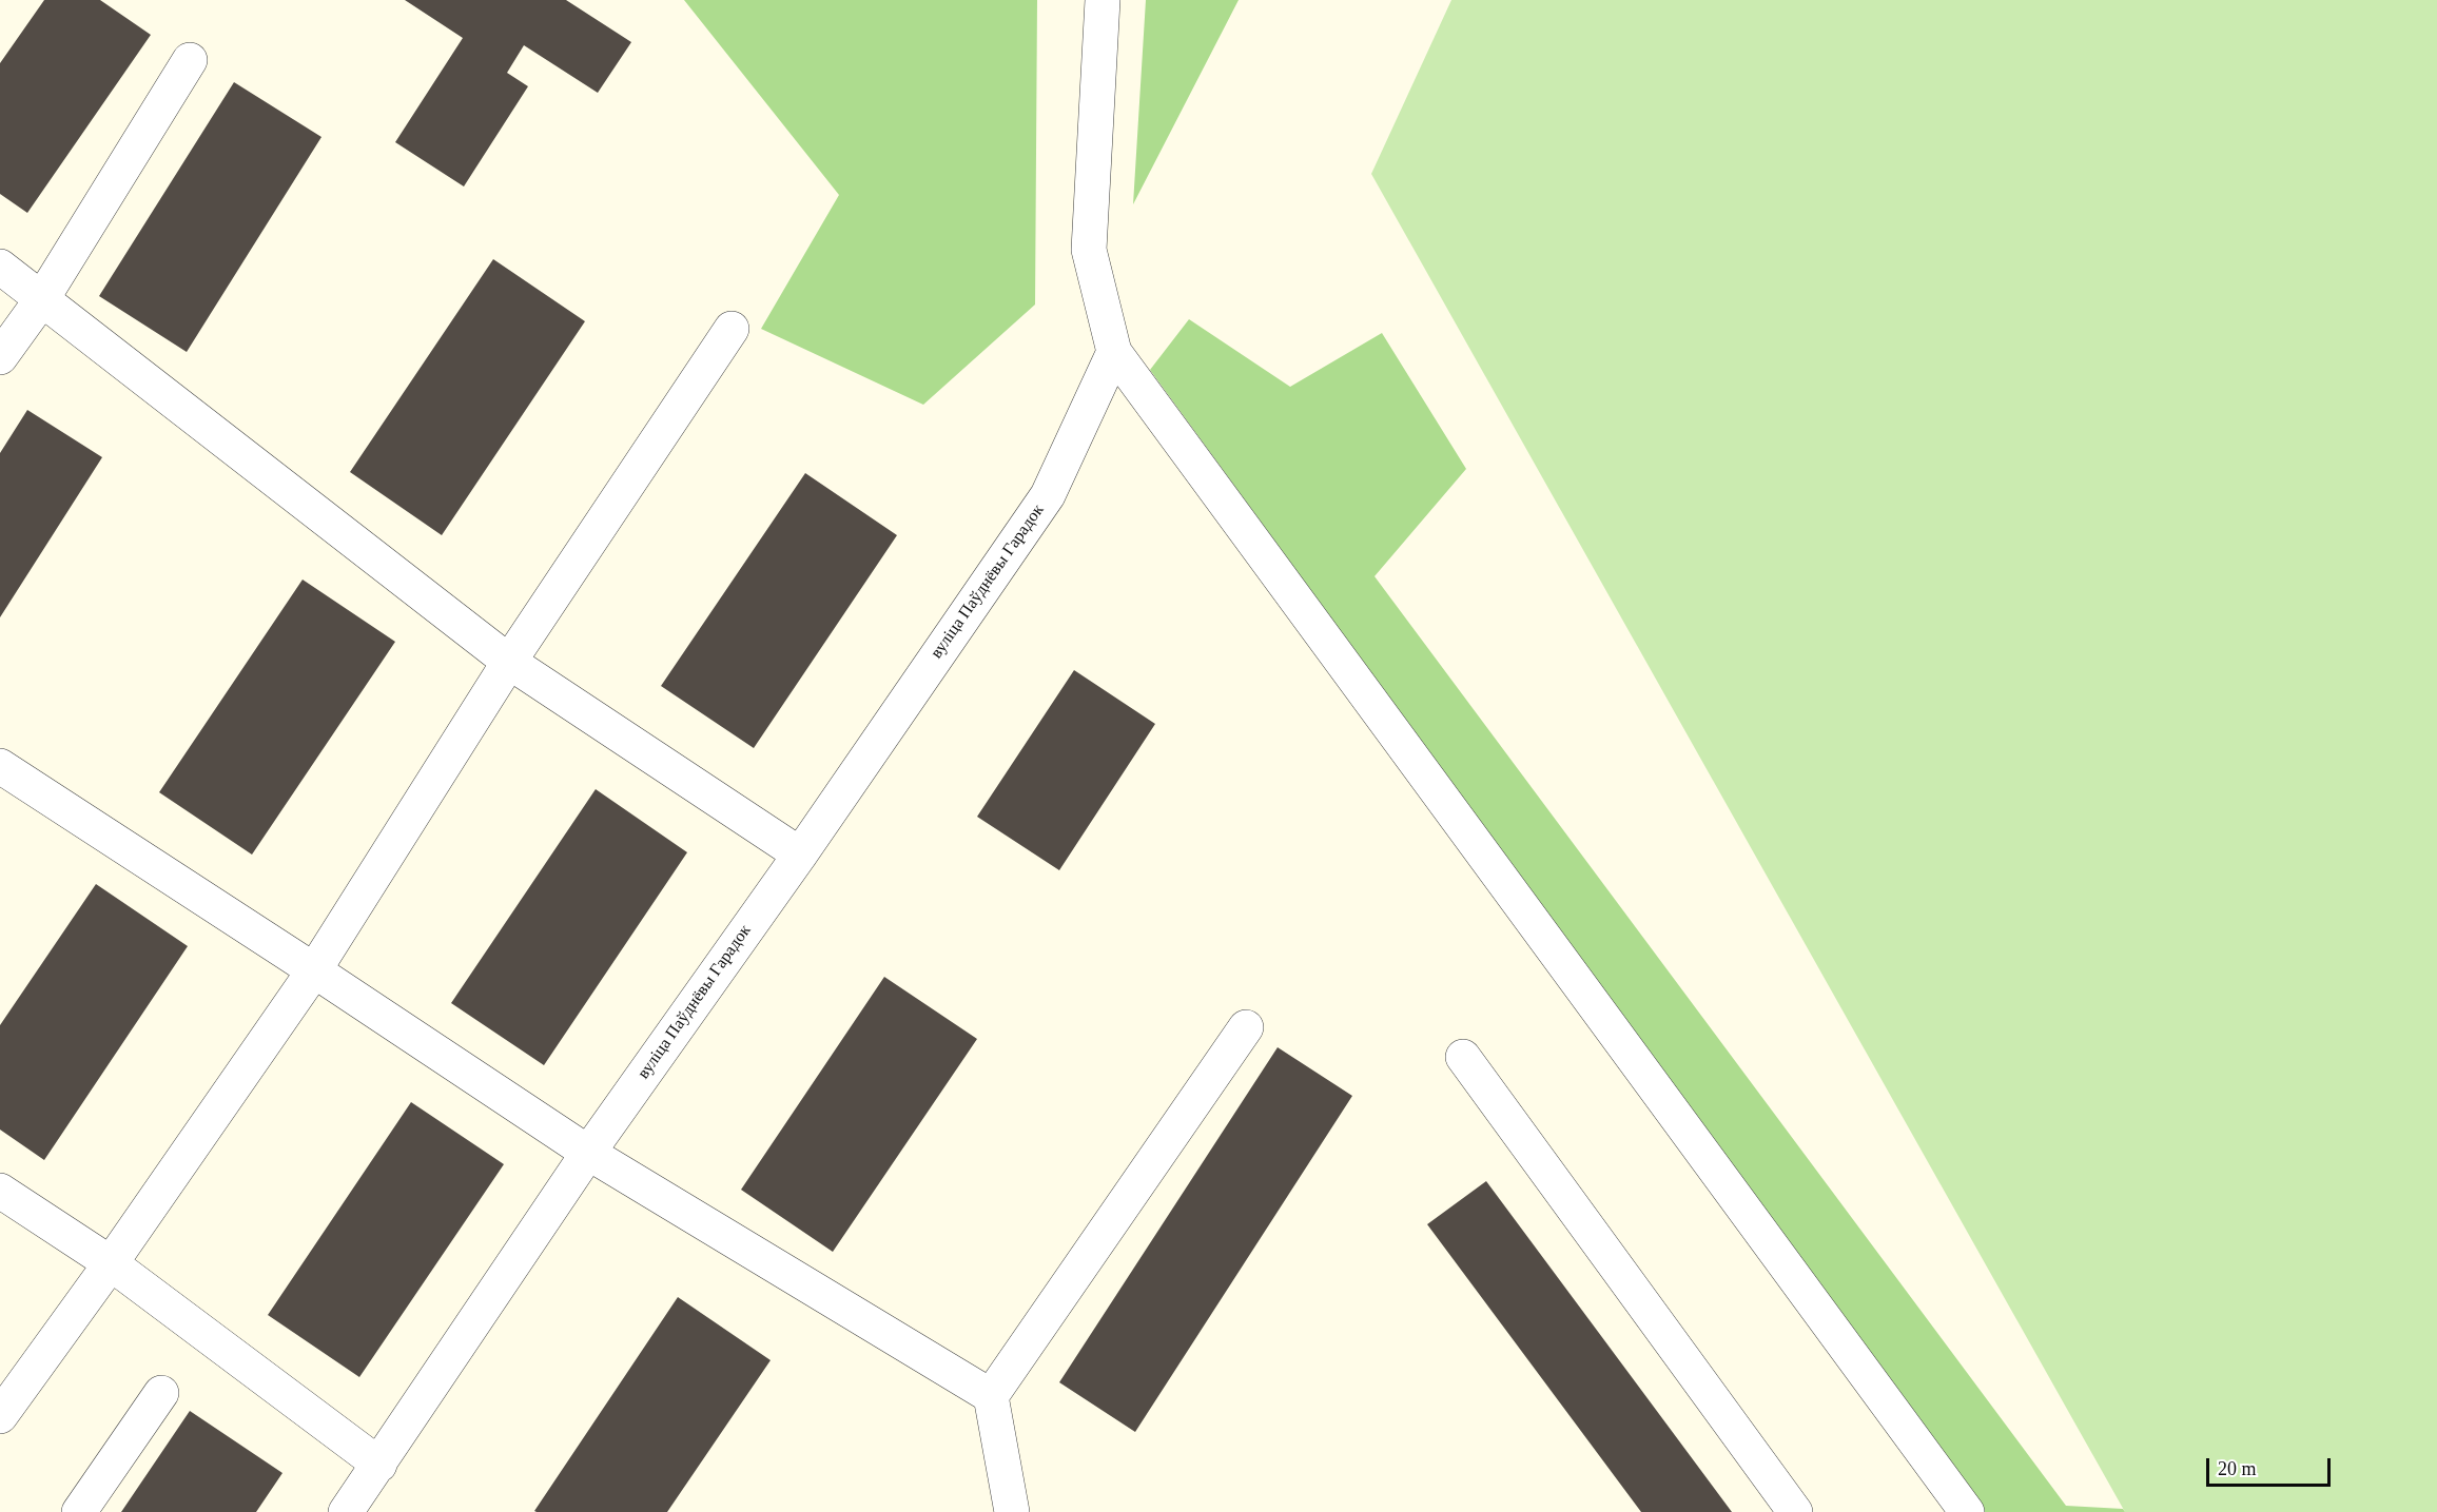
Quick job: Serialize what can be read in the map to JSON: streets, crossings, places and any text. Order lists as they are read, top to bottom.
{
  "streets": {
    "street": ["вуліца Паўднёвы Гарадок"]
  },
  "scale_bar": "20 m"
}
